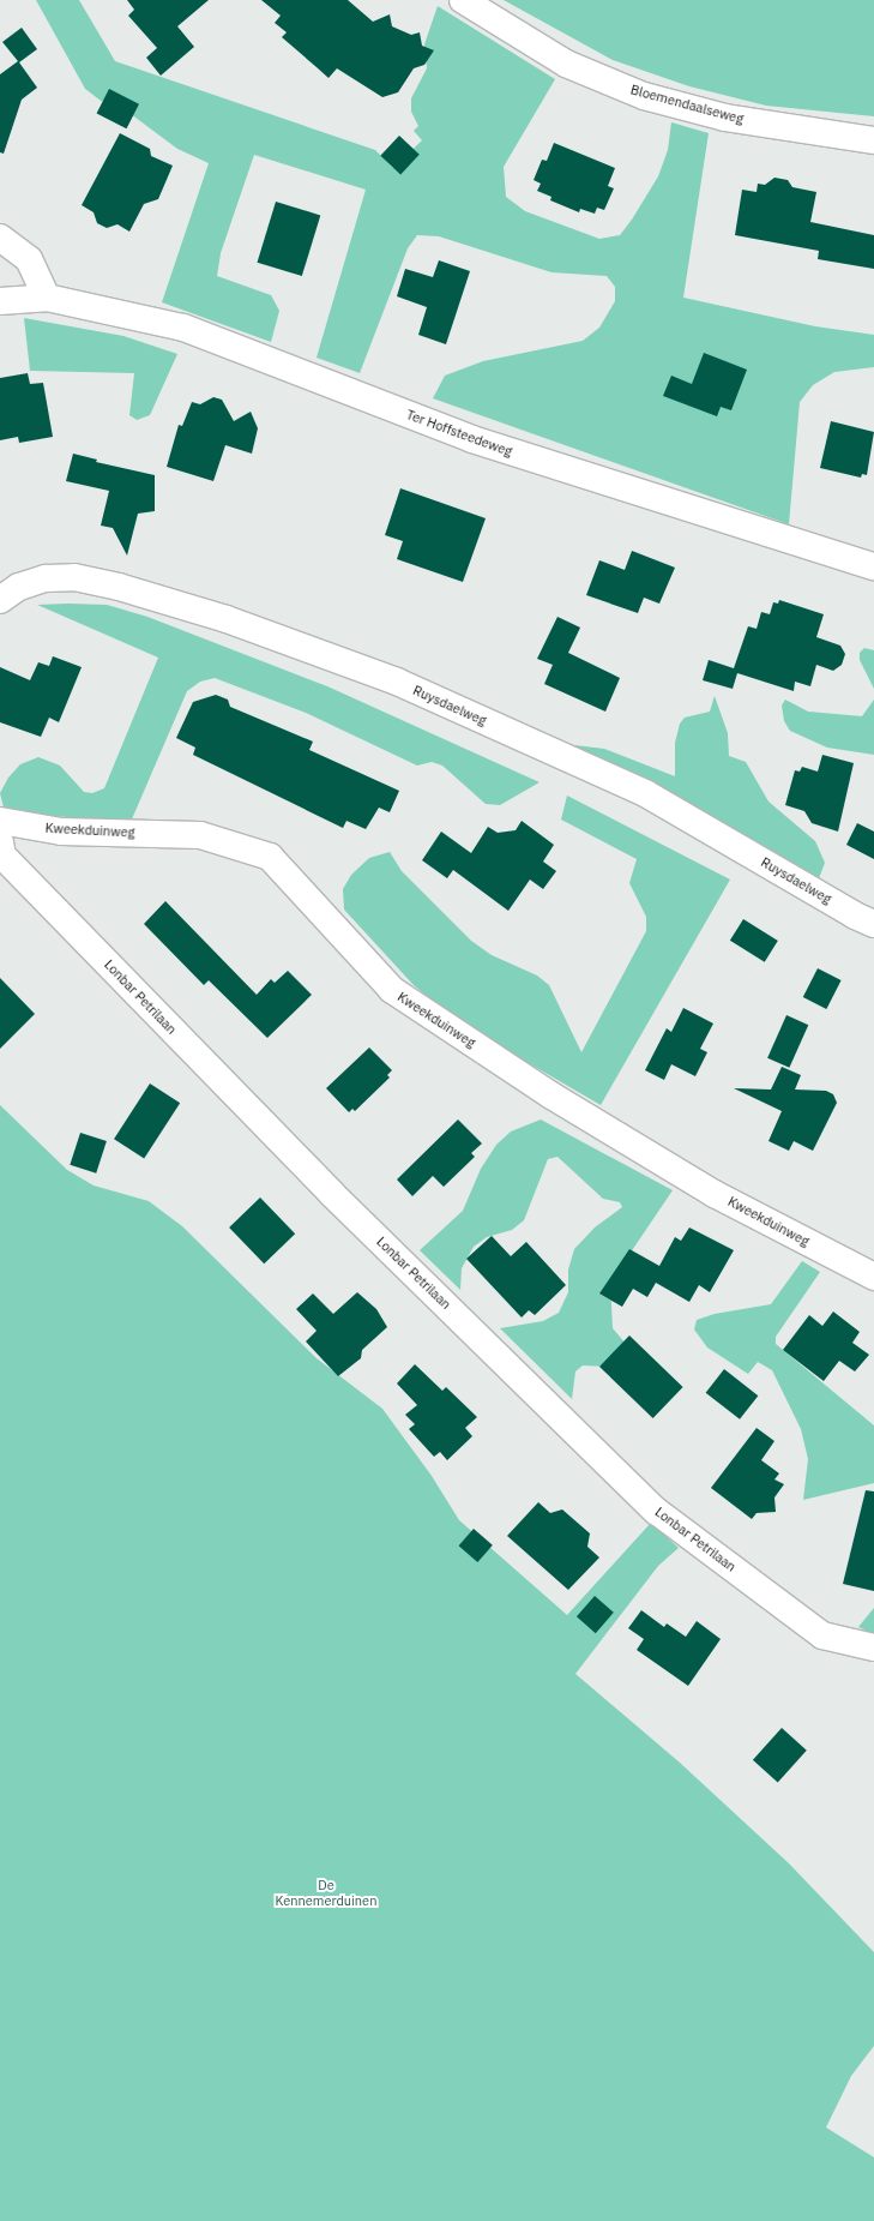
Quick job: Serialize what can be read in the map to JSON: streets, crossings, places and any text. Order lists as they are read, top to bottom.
{
  "streets": {
    "street": [
      "Bloemendaalseweg",
      "Ter Hoffsteedeweg",
      "Ruysdaelweg",
      "Kweekduinweg",
      "Lonbar Petrilaan"
    ]
  },
  "parks": ["De Kennemerduinen"]
}
